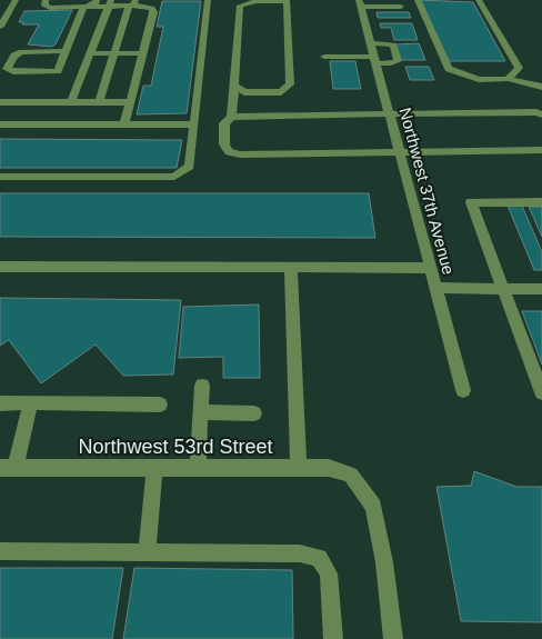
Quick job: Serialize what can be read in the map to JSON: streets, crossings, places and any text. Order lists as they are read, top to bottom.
{
  "streets": {
    "street": ["Northwest 37th Avenue", "Northwest 53rd Street"]
  }
}
